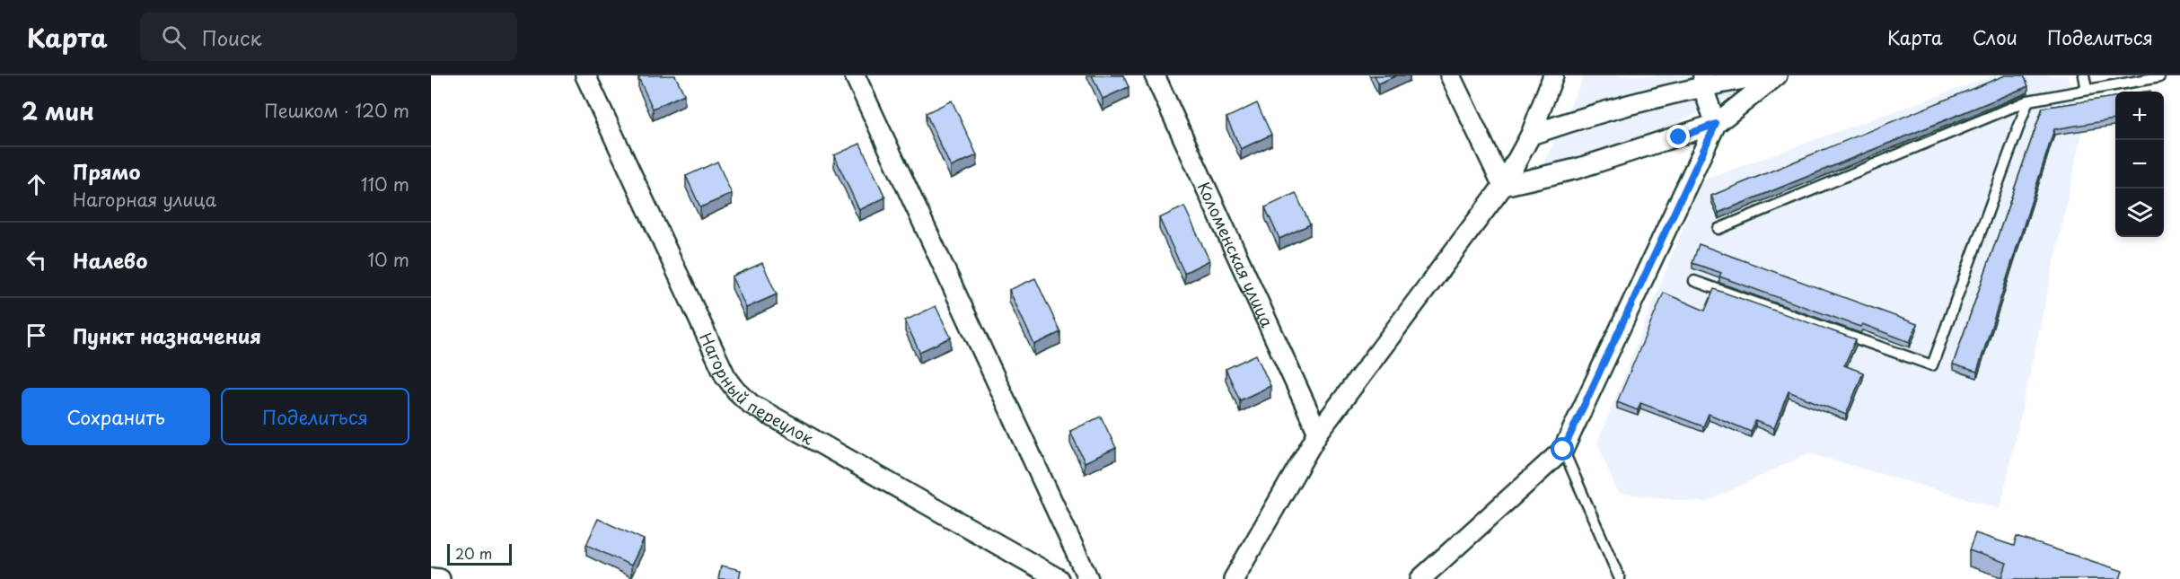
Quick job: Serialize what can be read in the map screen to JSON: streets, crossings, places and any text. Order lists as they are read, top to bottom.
{
  "streets": {
    "street": ["Коломенская улица", "Нагорный переулок"]
  },
  "scale_bar": "20 m",
  "page": {
    "header": "Карта",
    "search": "Поиск",
    "nav": ["Карта", "Слои", "Поделиться"],
    "heading": ["2 мин", "Пешком · 120 m"],
    "map_buttons": ["+", "−"],
    "list": [
      ["Прямо", "Нагорная улица", "110 m"],
      ["Налево", "10 m"],
      "Пункт назначения"
    ],
    "buttons": ["Сохранить", "Поделиться"],
    "scale": "20 m"
  }
}
